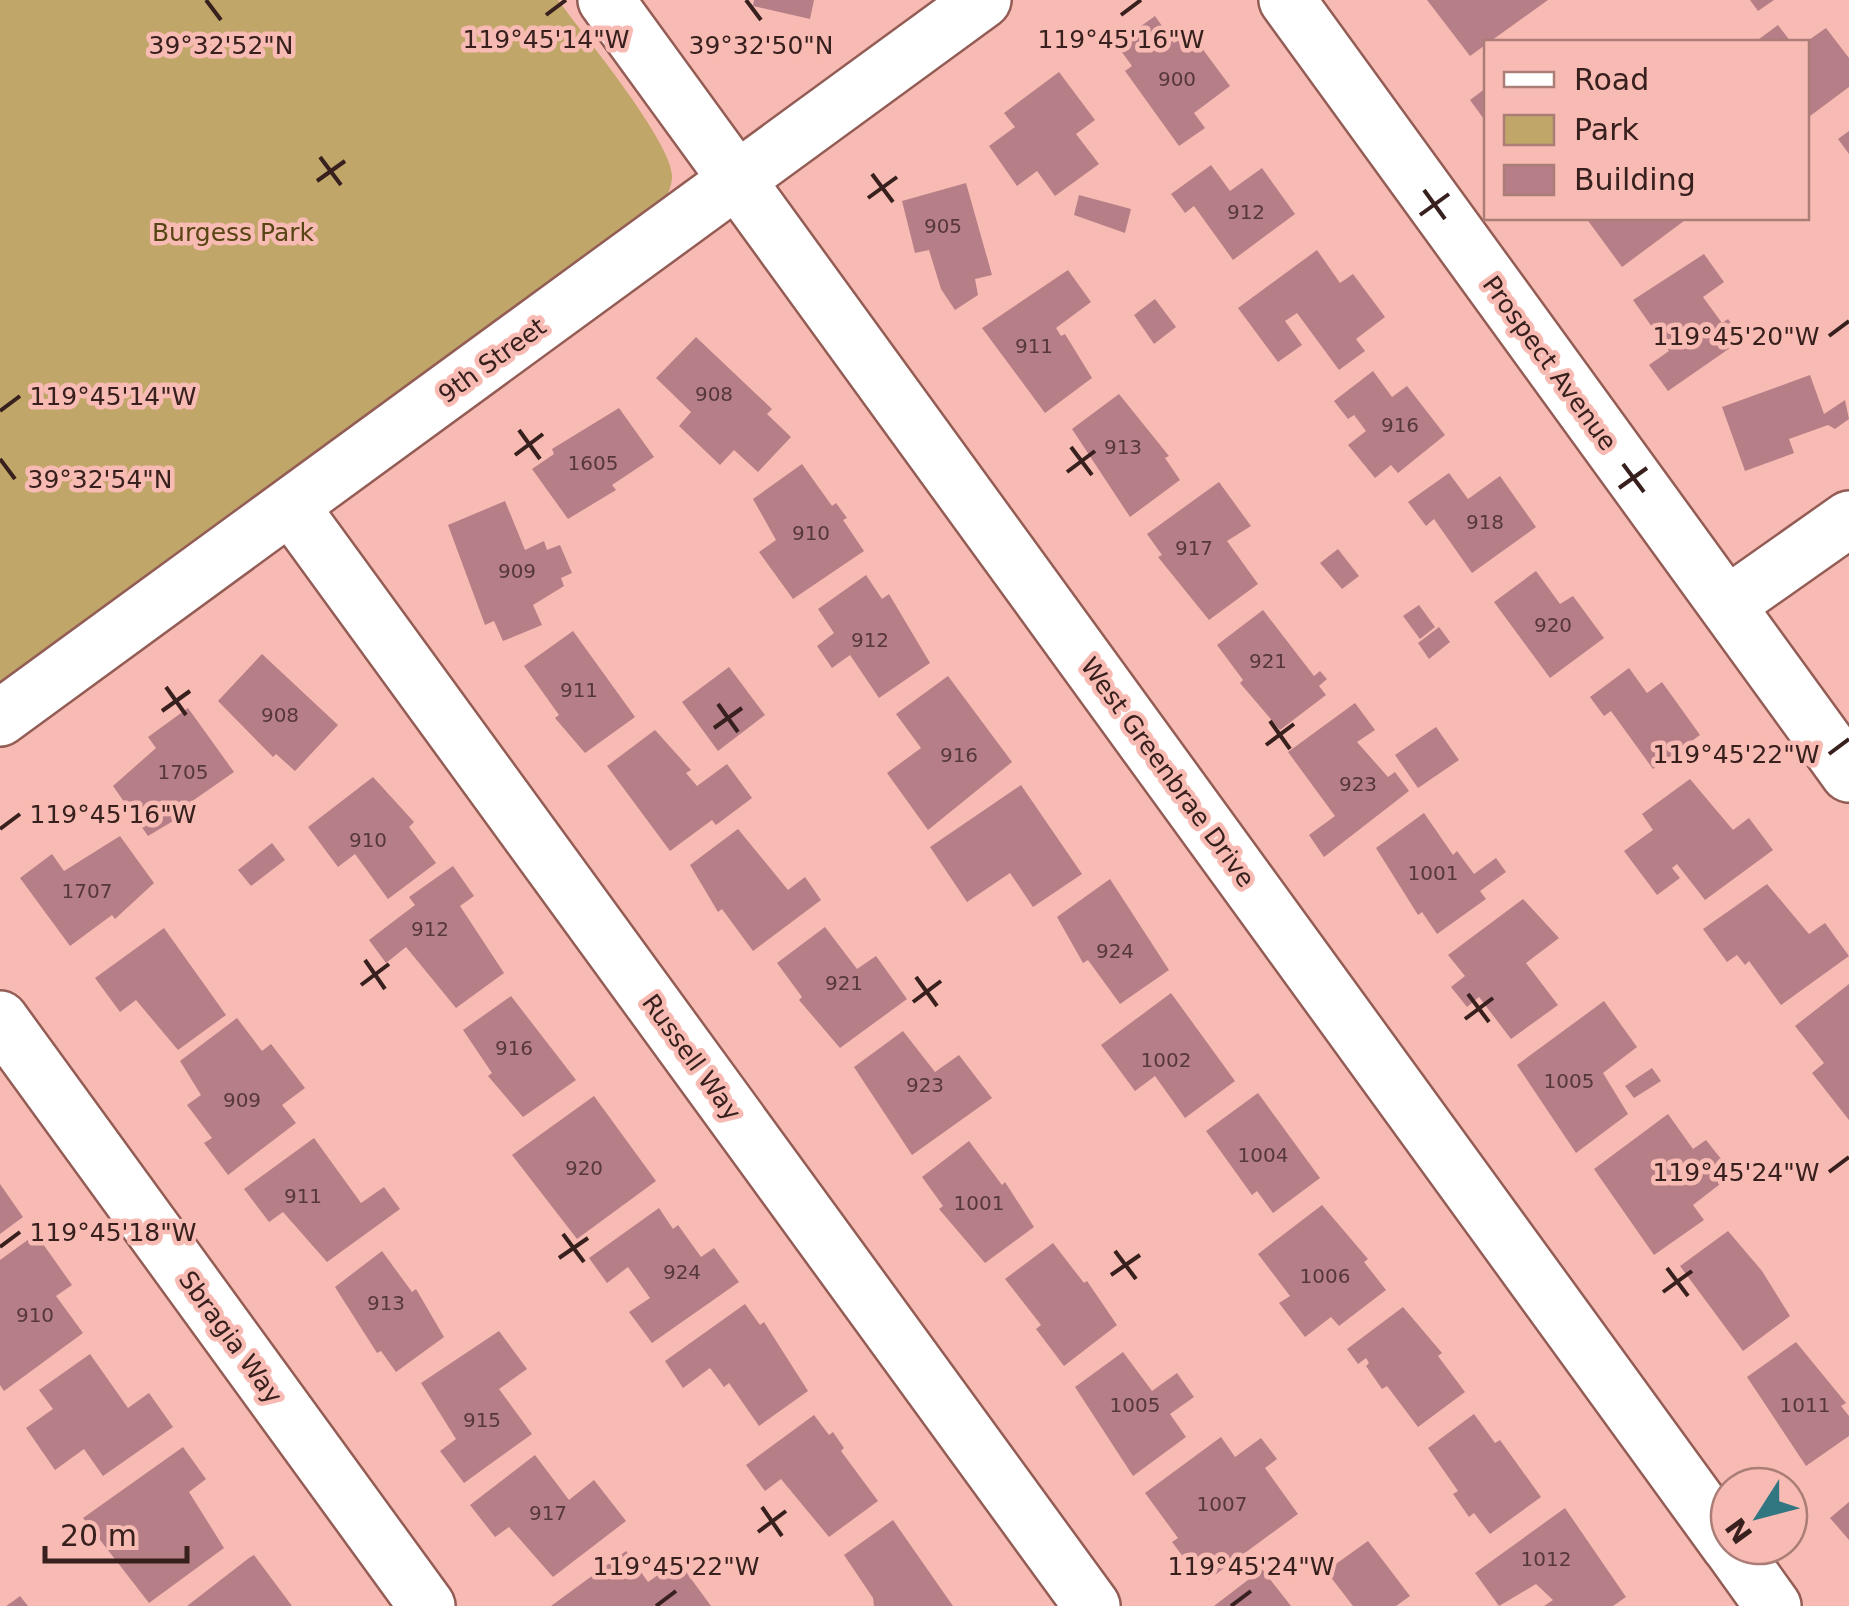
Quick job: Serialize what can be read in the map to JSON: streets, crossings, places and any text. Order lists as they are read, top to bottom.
{
  "streets": {
    "street": [
      "9th Street",
      "Prospect Avenue",
      "West Greenbrae Drive",
      "Russell Way",
      "Sbragia Way"
    ]
  },
  "crossings": [
    ["9th Street", "West Greenbrae Drive"],
    ["9th Street", "Russell Way"]
  ],
  "parks": ["Burgess Park"],
  "house_numbers": [
    "900",
    "912",
    "905",
    "911",
    "908",
    "916",
    "913",
    "1605",
    "918",
    "910",
    "917",
    "909",
    "920",
    "912",
    "921",
    "911",
    "908",
    "916",
    "1705",
    "923",
    "910",
    "1001",
    "1707",
    "912",
    "924",
    "921",
    "916",
    "1002",
    "1005",
    "923",
    "909",
    "1004",
    "920",
    "911",
    "1001",
    "924",
    "1006",
    "913",
    "910",
    "1005",
    "1011",
    "915",
    "1007",
    "917",
    "1012"
  ],
  "legend": ["Road", "Park", "Building"],
  "scale_bar": "20 m",
  "north": "bottom left",
  "coordinates": [
    "119°45'14\"W",
    "119°45'16\"W",
    "39°32'52\"N",
    "39°32'50\"N",
    "119°45'20\"W",
    "39°32'54\"N",
    "119°45'22\"W",
    "119°45'24\"W",
    "119°45'18\"W"
  ]
}
